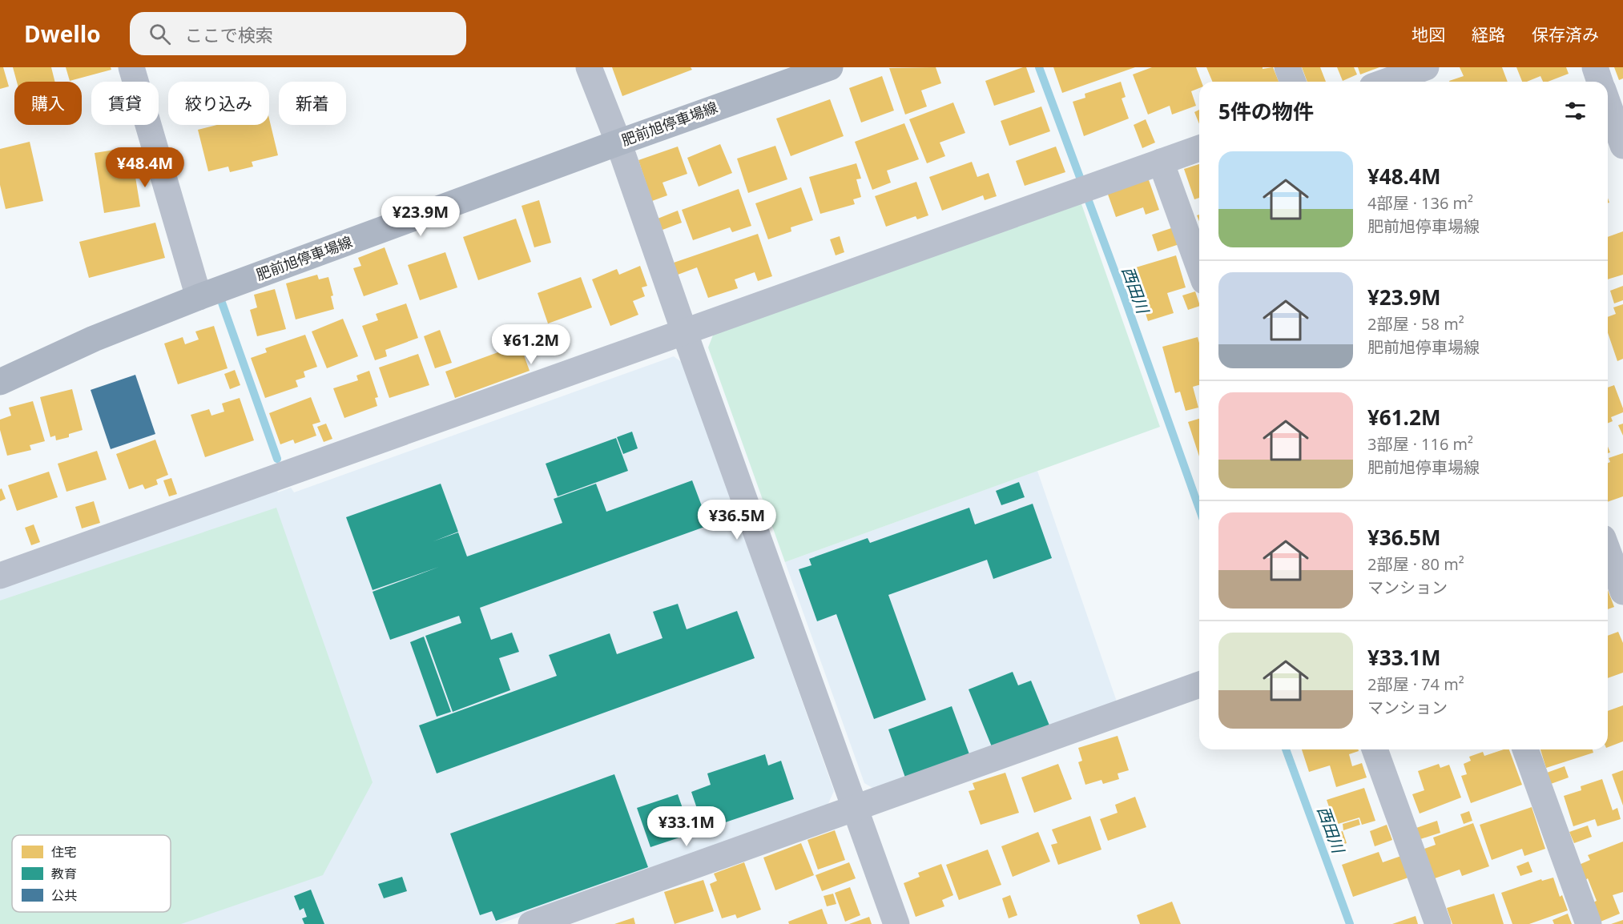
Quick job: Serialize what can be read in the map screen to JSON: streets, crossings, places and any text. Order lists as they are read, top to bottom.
{
  "streets": {
    "main road": ["肥前旭停車場線"]
  },
  "water": ["西田川"],
  "legend": ["住宅", "教育", "公共"],
  "page": {
    "header": "Dwello",
    "search": "ここで検索",
    "nav": ["地図", "経路", "保存済み"],
    "chip": [
      "購入",
      "賃貸",
      "絞り込み",
      "新着"
    ],
    "heading": "5件の物件",
    "list": [
      {
        "name": "¥48.4M",
        "note": "4部屋 · 136 m² · 肥前旭停車場線"
      },
      {
        "name": "¥23.9M",
        "note": "2部屋 · 58 m² · 肥前旭停車場線"
      },
      {
        "name": "¥61.2M",
        "note": "3部屋 · 116 m² · 肥前旭停車場線"
      },
      {
        "name": "¥36.5M",
        "note": "2部屋 · 80 m² · マンション"
      },
      {
        "name": "¥33.1M",
        "note": "2部屋 · 74 m² · マンション"
      }
    ],
    "price": [
      "¥48.4M",
      "¥23.9M",
      "¥61.2M",
      "¥36.5M",
      "¥33.1M"
    ]
  }
}
